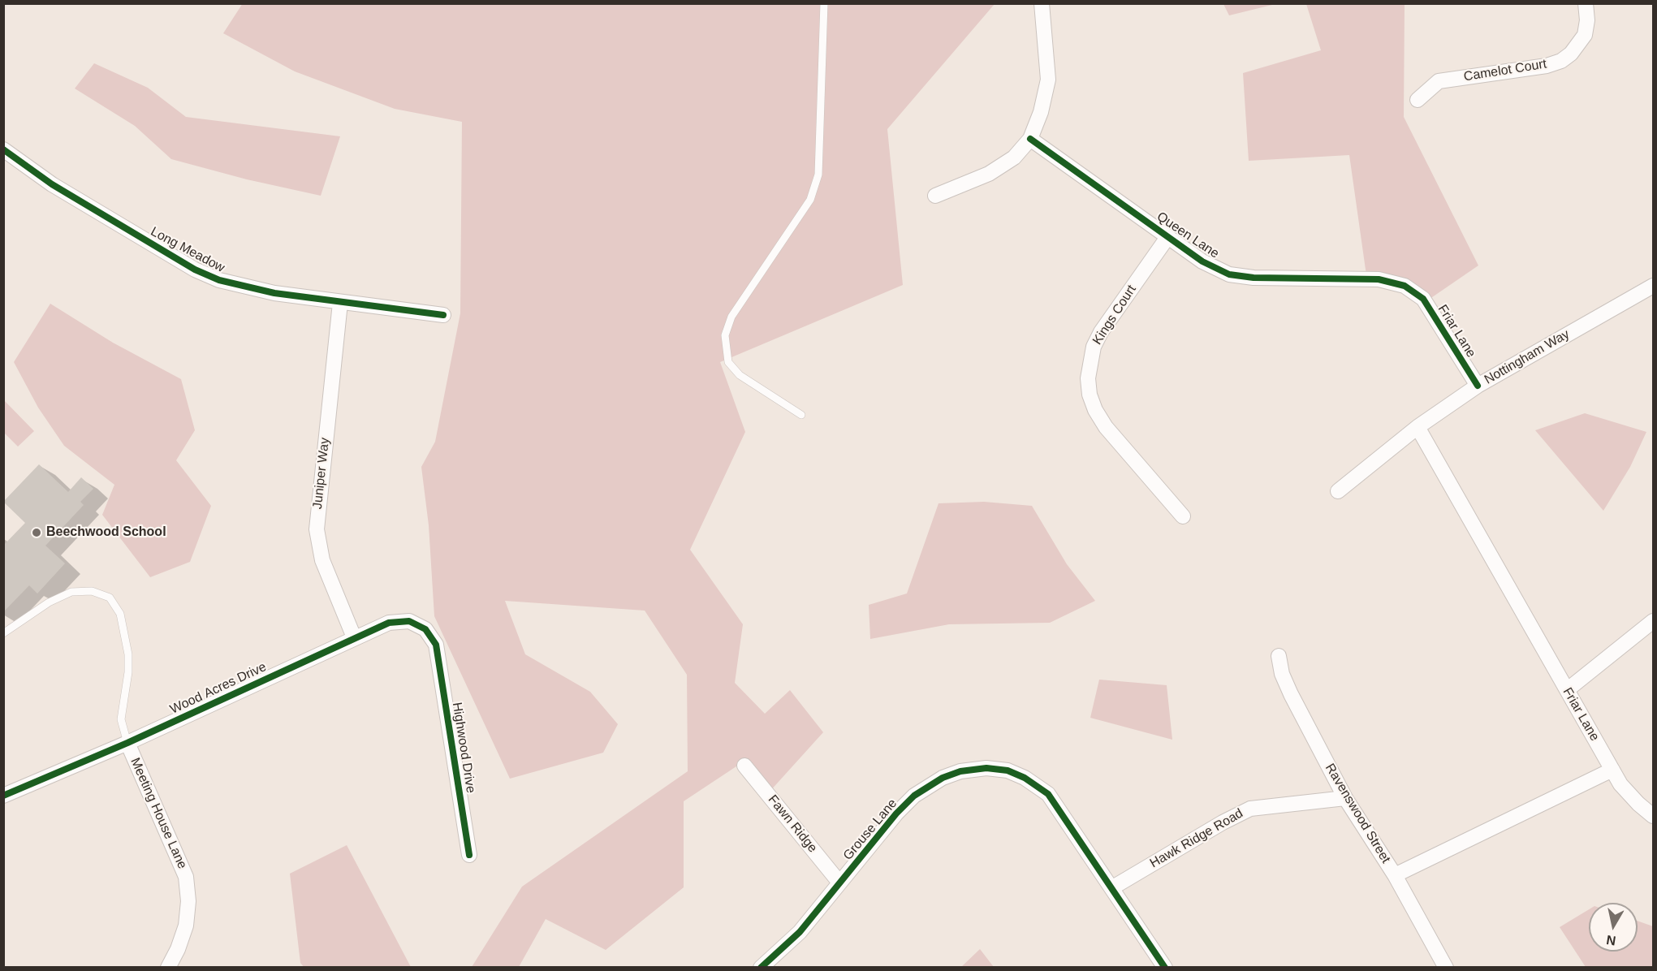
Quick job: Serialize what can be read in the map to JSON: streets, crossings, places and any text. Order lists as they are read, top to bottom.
{
  "streets": {
    "street": [
      "Camelot Court",
      "Queen Lane",
      "Long Meadow",
      "Kings Court",
      "Friar Lane",
      "Nottingham Way",
      "Juniper Way",
      "Wood Acres Drive",
      "Highwood Drive",
      "Meeting House Lane",
      "Ravenswood Street",
      "Fawn Ridge",
      "Grouse Lane",
      "Hawk Ridge Road"
    ]
  },
  "crossings": [
    ["Queen Lane", "Kings Court"],
    ["Queen Lane", "Friar Lane"],
    ["Long Meadow", "Juniper Way"],
    ["Friar Lane", "Nottingham Way"],
    ["Juniper Way", "Wood Acres Drive"],
    ["Wood Acres Drive", "Highwood Drive"],
    ["Wood Acres Drive", "Meeting House Lane"],
    ["Ravenswood Street", "Hawk Ridge Road"],
    ["Fawn Ridge", "Grouse Lane"],
    ["Grouse Lane", "Hawk Ridge Road"]
  ],
  "places": ["Beechwood School"],
  "north": "bottom"
}
